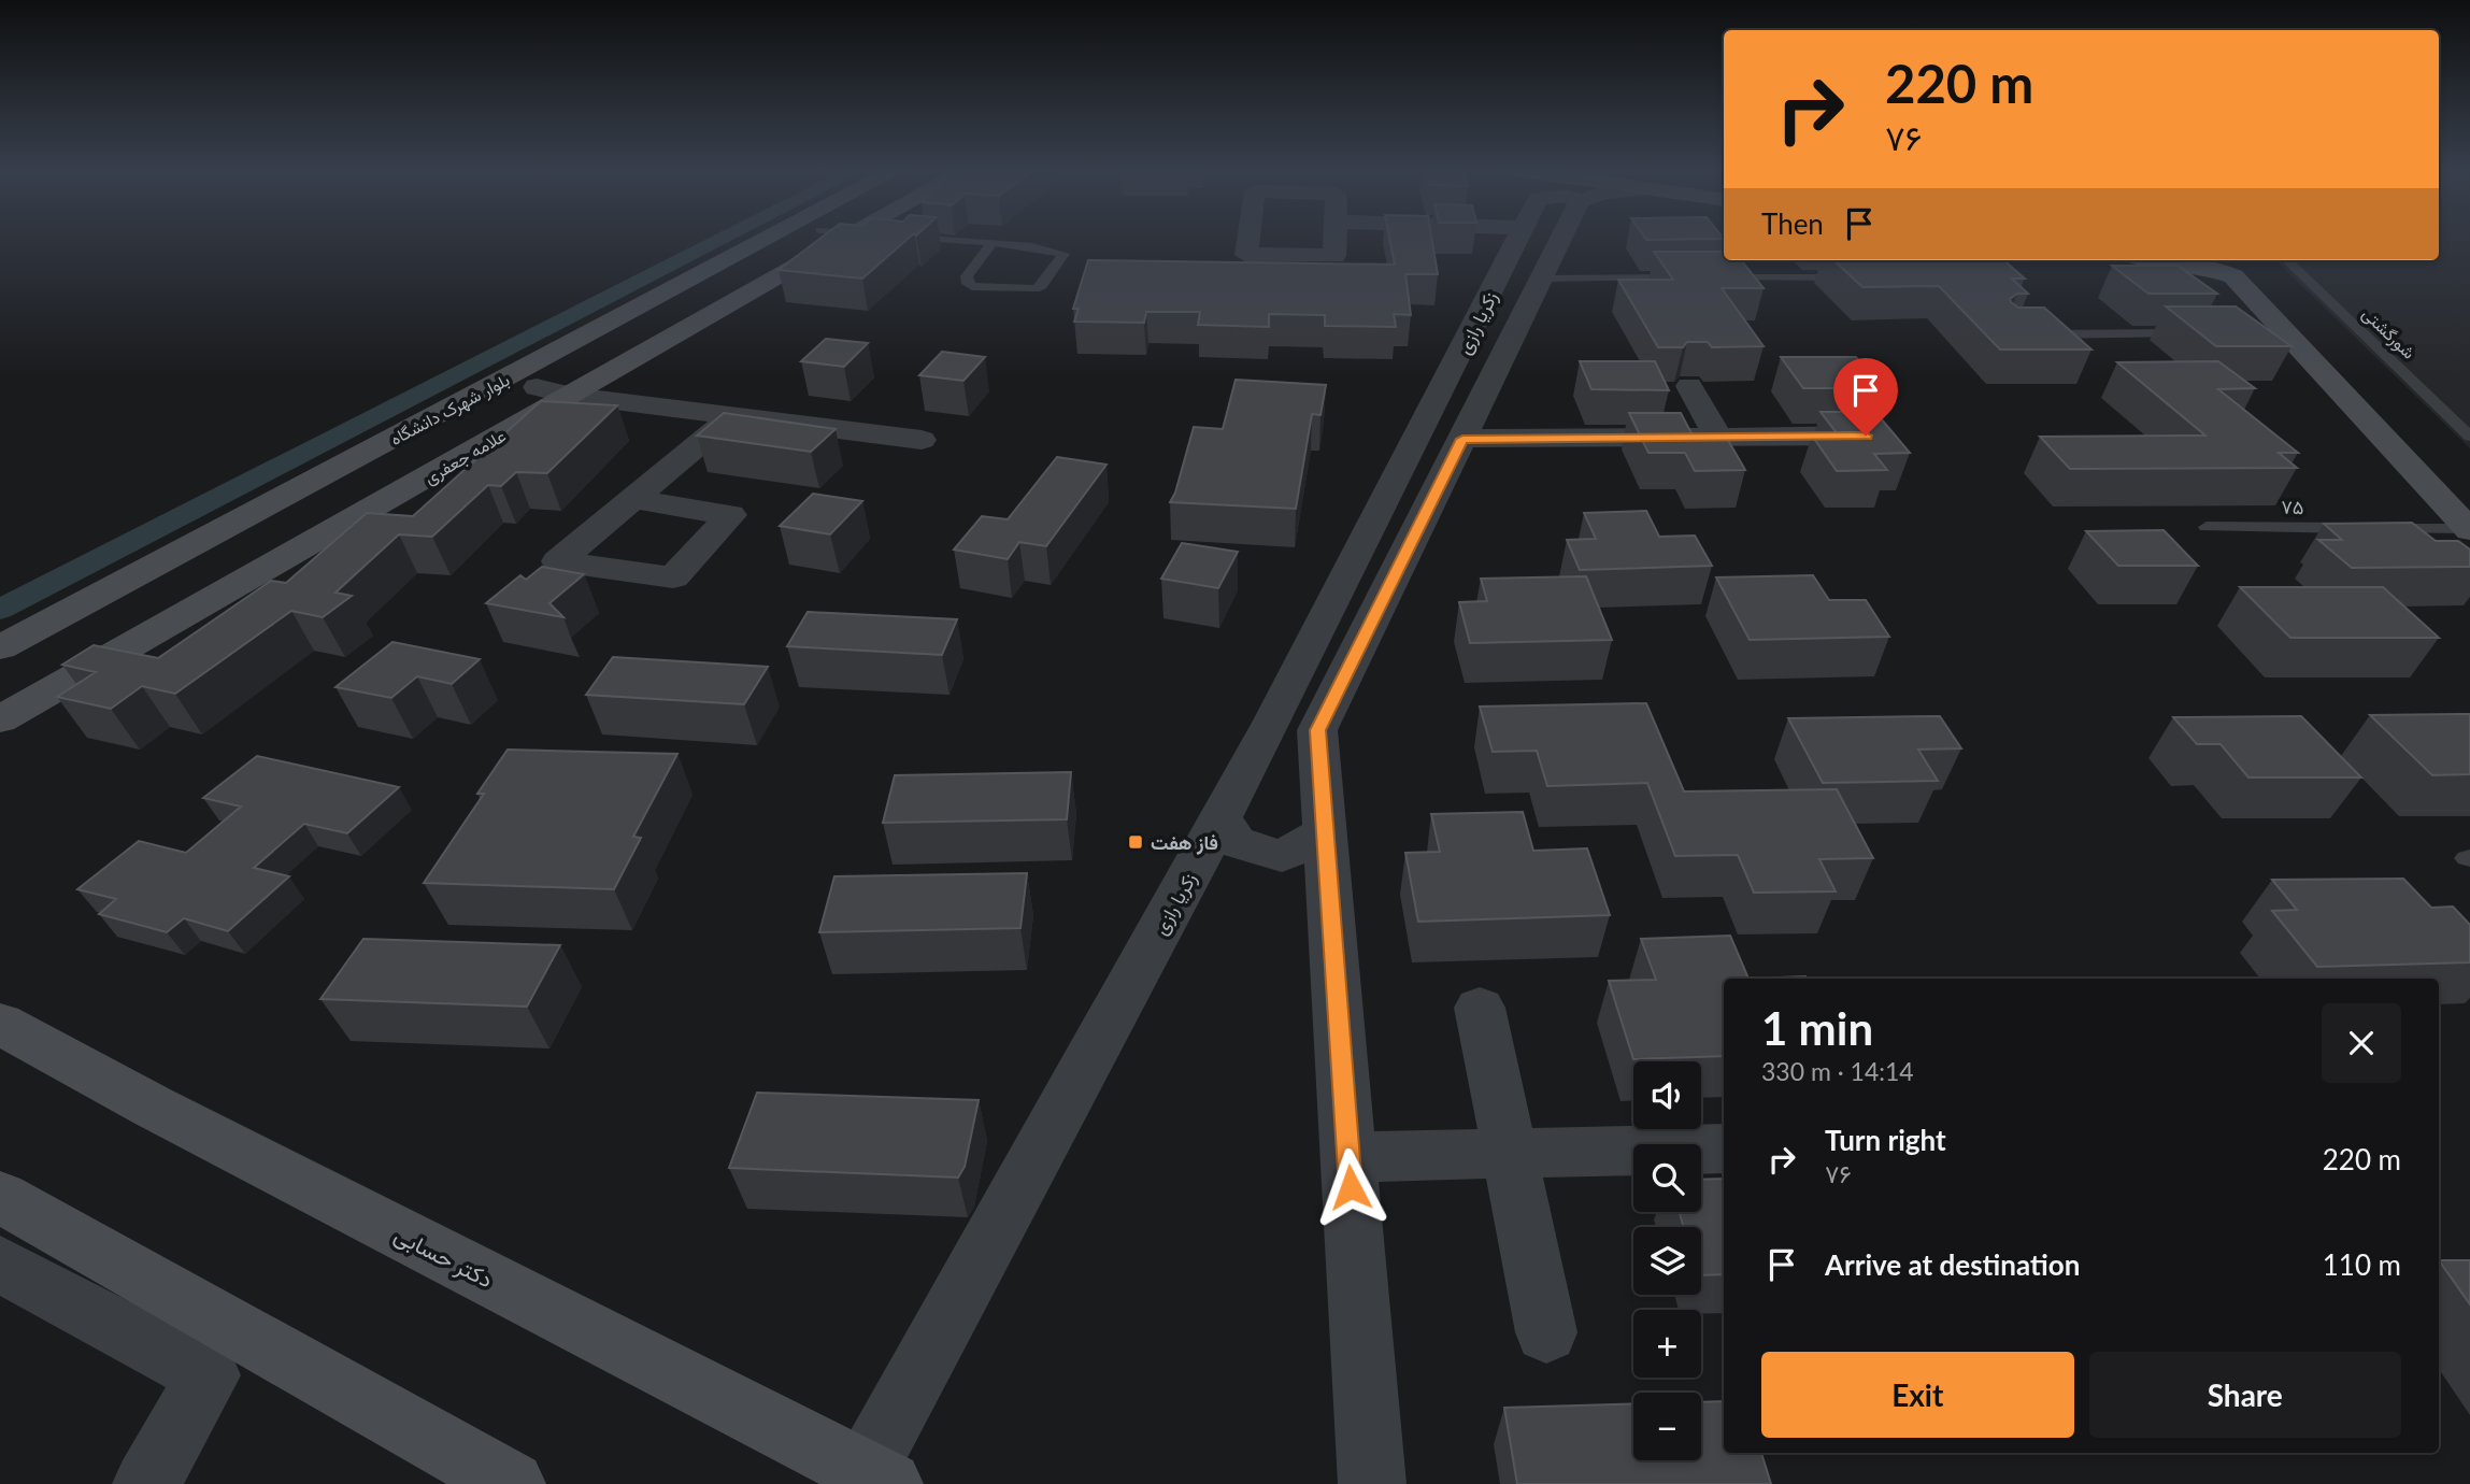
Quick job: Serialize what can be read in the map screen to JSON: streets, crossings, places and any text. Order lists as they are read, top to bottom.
{
  "streets": {
    "street": [
      "زکریا رازی",
      "بلوار شهرک دانشگاه",
      "علامه جعفری",
      "دکتر حسابی"
    ],
    "lane": ["شورگشتی", "۷۵"]
  },
  "crossings": [
    ["زکریا رازی", "دکتر حسابی"]
  ],
  "places": {
    "transit": ["فاز هفت"]
  },
  "page": {
    "turn": ["220 m", "۷۶"],
    "then": "Then",
    "heading": ["1 min", "330 m · 14:14"],
    "map_buttons": ["+", "−"],
    "list": [
      {
        "name": "Turn right",
        "note": "۷۶",
        "value": "220 m"
      },
      {
        "name": "Arrive at destination",
        "value": "110 m"
      }
    ],
    "buttons": ["Exit", "Share"]
  }
}
